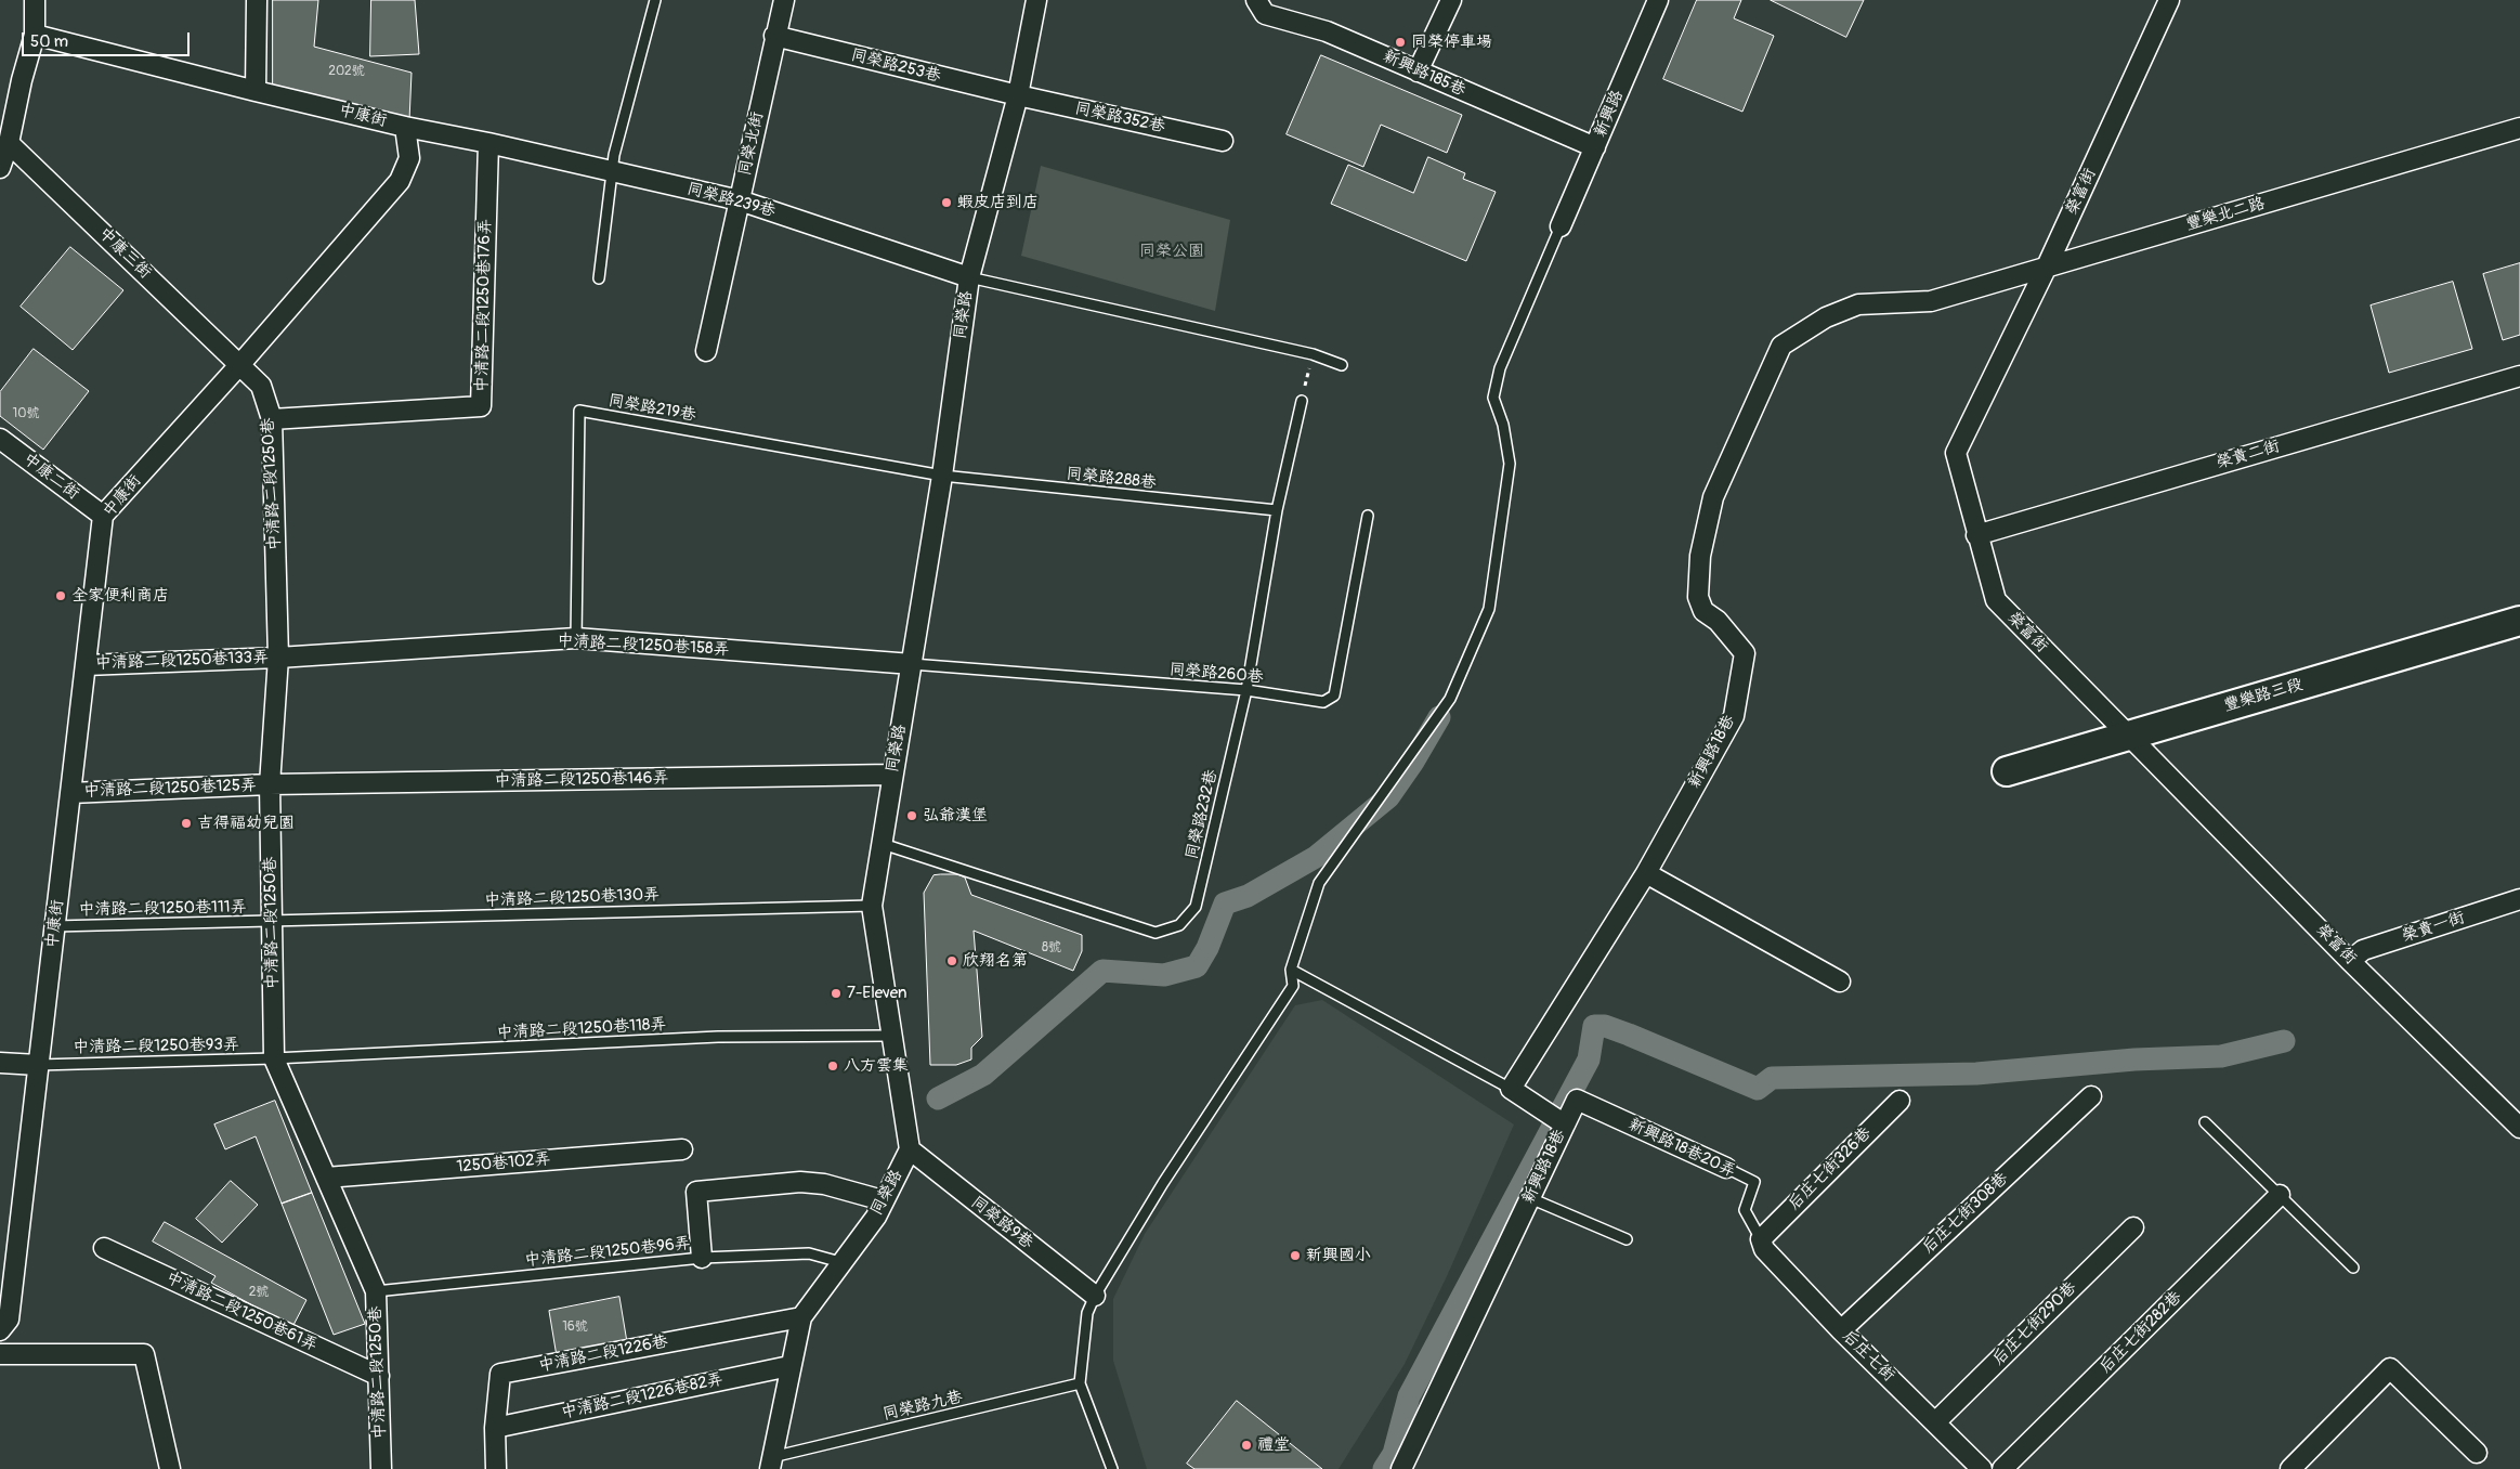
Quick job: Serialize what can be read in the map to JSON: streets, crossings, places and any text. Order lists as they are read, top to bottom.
{
  "streets": {
    "street": [
      "同榮路253巷",
      "新興路185巷",
      "新興路",
      "中康街",
      "同榮路352巷",
      "同榮北街",
      "榮富街",
      "同榮路239巷",
      "豐樂北二路",
      "中康三街",
      "中清路二段1250巷176弄",
      "同榮路",
      "榮貴二街",
      "中康二街",
      "中清路二段1250巷",
      "中清路二段1250巷158弄",
      "中清路二段1250巷133弄",
      "豐樂路三段",
      "新興路18巷",
      "中清路二段1250巷146弄",
      "中清路二段1250巷125弄",
      "榮貴一街",
      "新興路18巷20弄",
      "1250巷102弄",
      "后庄七街326巷",
      "后庄七街308巷",
      "同榮路9巷",
      "中清路二段1250巷61弄",
      "后庄七街290巷",
      "后庄七街282巷",
      "中清路二段1226巷",
      "后庄七街",
      "中清路二段1226巷82弄"
    ],
    "lane": [
      "同榮路219巷",
      "同榮路288巷",
      "同榮路260巷",
      "同榮路232巷",
      "中清路二段1250巷130弄",
      "中清路二段1250巷111弄",
      "中清路二段1250巷118弄",
      "中清路二段1250巷93弄",
      "中清路二段1250巷96弄",
      "同榮路九巷"
    ]
  },
  "crossings": [
    ["同榮路253巷", "同榮路352巷"],
    ["同榮路253巷", "同榮北街"],
    ["同榮路253巷", "同榮路"],
    ["新興路185巷", "新興路"],
    ["中康街", "中康三街"],
    ["中康街", "中康二街"],
    ["中康街", "中清路二段1250巷"],
    ["中康街", "中清路二段1250巷133弄"],
    ["中康街", "中清路二段1250巷125弄"],
    ["中康街", "中清路二段1250巷111弄"],
    ["中康街", "中清路二段1250巷93弄"],
    ["同榮路352巷", "同榮路"],
    ["同榮北街", "同榮路239巷"],
    ["榮富街", "豐樂北二路"],
    ["榮富街", "榮貴二街"],
    ["榮富街", "豐樂路三段"],
    ["榮富街", "榮貴一街"],
    ["同榮路239巷", "中清路二段1250巷176弄"],
    ["同榮路239巷", "同榮路"],
    ["豐樂北二路", "新興路18巷"],
    ["中康三街", "中清路二段1250巷"],
    ["中清路二段1250巷176弄", "中清路二段1250巷"],
    ["同榮路", "同榮路219巷"],
    ["同榮路", "同榮路288巷"],
    ["同榮路", "中清路二段1250巷158弄"],
    ["同榮路", "同榮路260巷"],
    ["同榮路", "中清路二段1250巷146弄"],
    ["同榮路", "同榮路232巷"],
    ["同榮路", "中清路二段1250巷130弄"],
    ["同榮路", "中清路二段1250巷118弄"],
    ["同榮路", "同榮路9巷"],
    ["同榮路", "中清路二段1250巷96弄"],
    ["同榮路", "中清路二段1226巷"],
    ["同榮路", "中清路二段1226巷82弄"],
    ["同榮路", "同榮路九巷"],
    ["同榮路219巷", "同榮路288巷"],
    ["同榮路219巷", "中清路二段1250巷158弄"],
    ["同榮路288巷", "同榮路232巷"],
    ["中清路二段1250巷", "中清路二段1250巷158弄"],
    ["中清路二段1250巷", "中清路二段1250巷133弄"],
    ["中清路二段1250巷", "中清路二段1250巷146弄"],
    ["中清路二段1250巷", "中清路二段1250巷125弄"],
    ["中清路二段1250巷", "中清路二段1250巷130弄"],
    ["中清路二段1250巷", "中清路二段1250巷111弄"],
    ["中清路二段1250巷", "中清路二段1250巷118弄"],
    ["中清路二段1250巷", "中清路二段1250巷93弄"],
    ["中清路二段1250巷", "1250巷102弄"],
    ["中清路二段1250巷", "中清路二段1250巷96弄"],
    ["中清路二段1250巷", "中清路二段1250巷61弄"],
    ["中清路二段1250巷158弄", "中清路二段1250巷133弄"],
    ["中清路二段1250巷158弄", "同榮路260巷"],
    ["同榮路260巷", "同榮路232巷"],
    ["新興路18巷", "新興路18巷20弄"],
    ["中清路二段1250巷146弄", "中清路二段1250巷125弄"],
    ["中清路二段1250巷130弄", "中清路二段1250巷111弄"],
    ["中清路二段1250巷118弄", "中清路二段1250巷93弄"],
    ["新興路18巷20弄", "后庄七街326巷"],
    ["新興路18巷20弄", "后庄七街"],
    ["后庄七街326巷", "后庄七街"],
    ["后庄七街308巷", "后庄七街"],
    ["后庄七街290巷", "后庄七街"],
    ["中清路二段1226巷", "中清路二段1226巷82弄"]
  ],
  "parks": ["同榮公園"],
  "places": [
    "同榮停車場",
    "蝦皮店到店",
    "全家便利商店",
    "弘爺漢堡",
    "吉得福幼兒園",
    "欣翔名第",
    "7-Eleven",
    "八方雲集",
    "新興國小",
    "禮堂"
  ],
  "house_numbers": [
    "202號",
    "10號",
    "8號",
    "2號",
    "16號"
  ],
  "scale_bar": "50 m"
}
